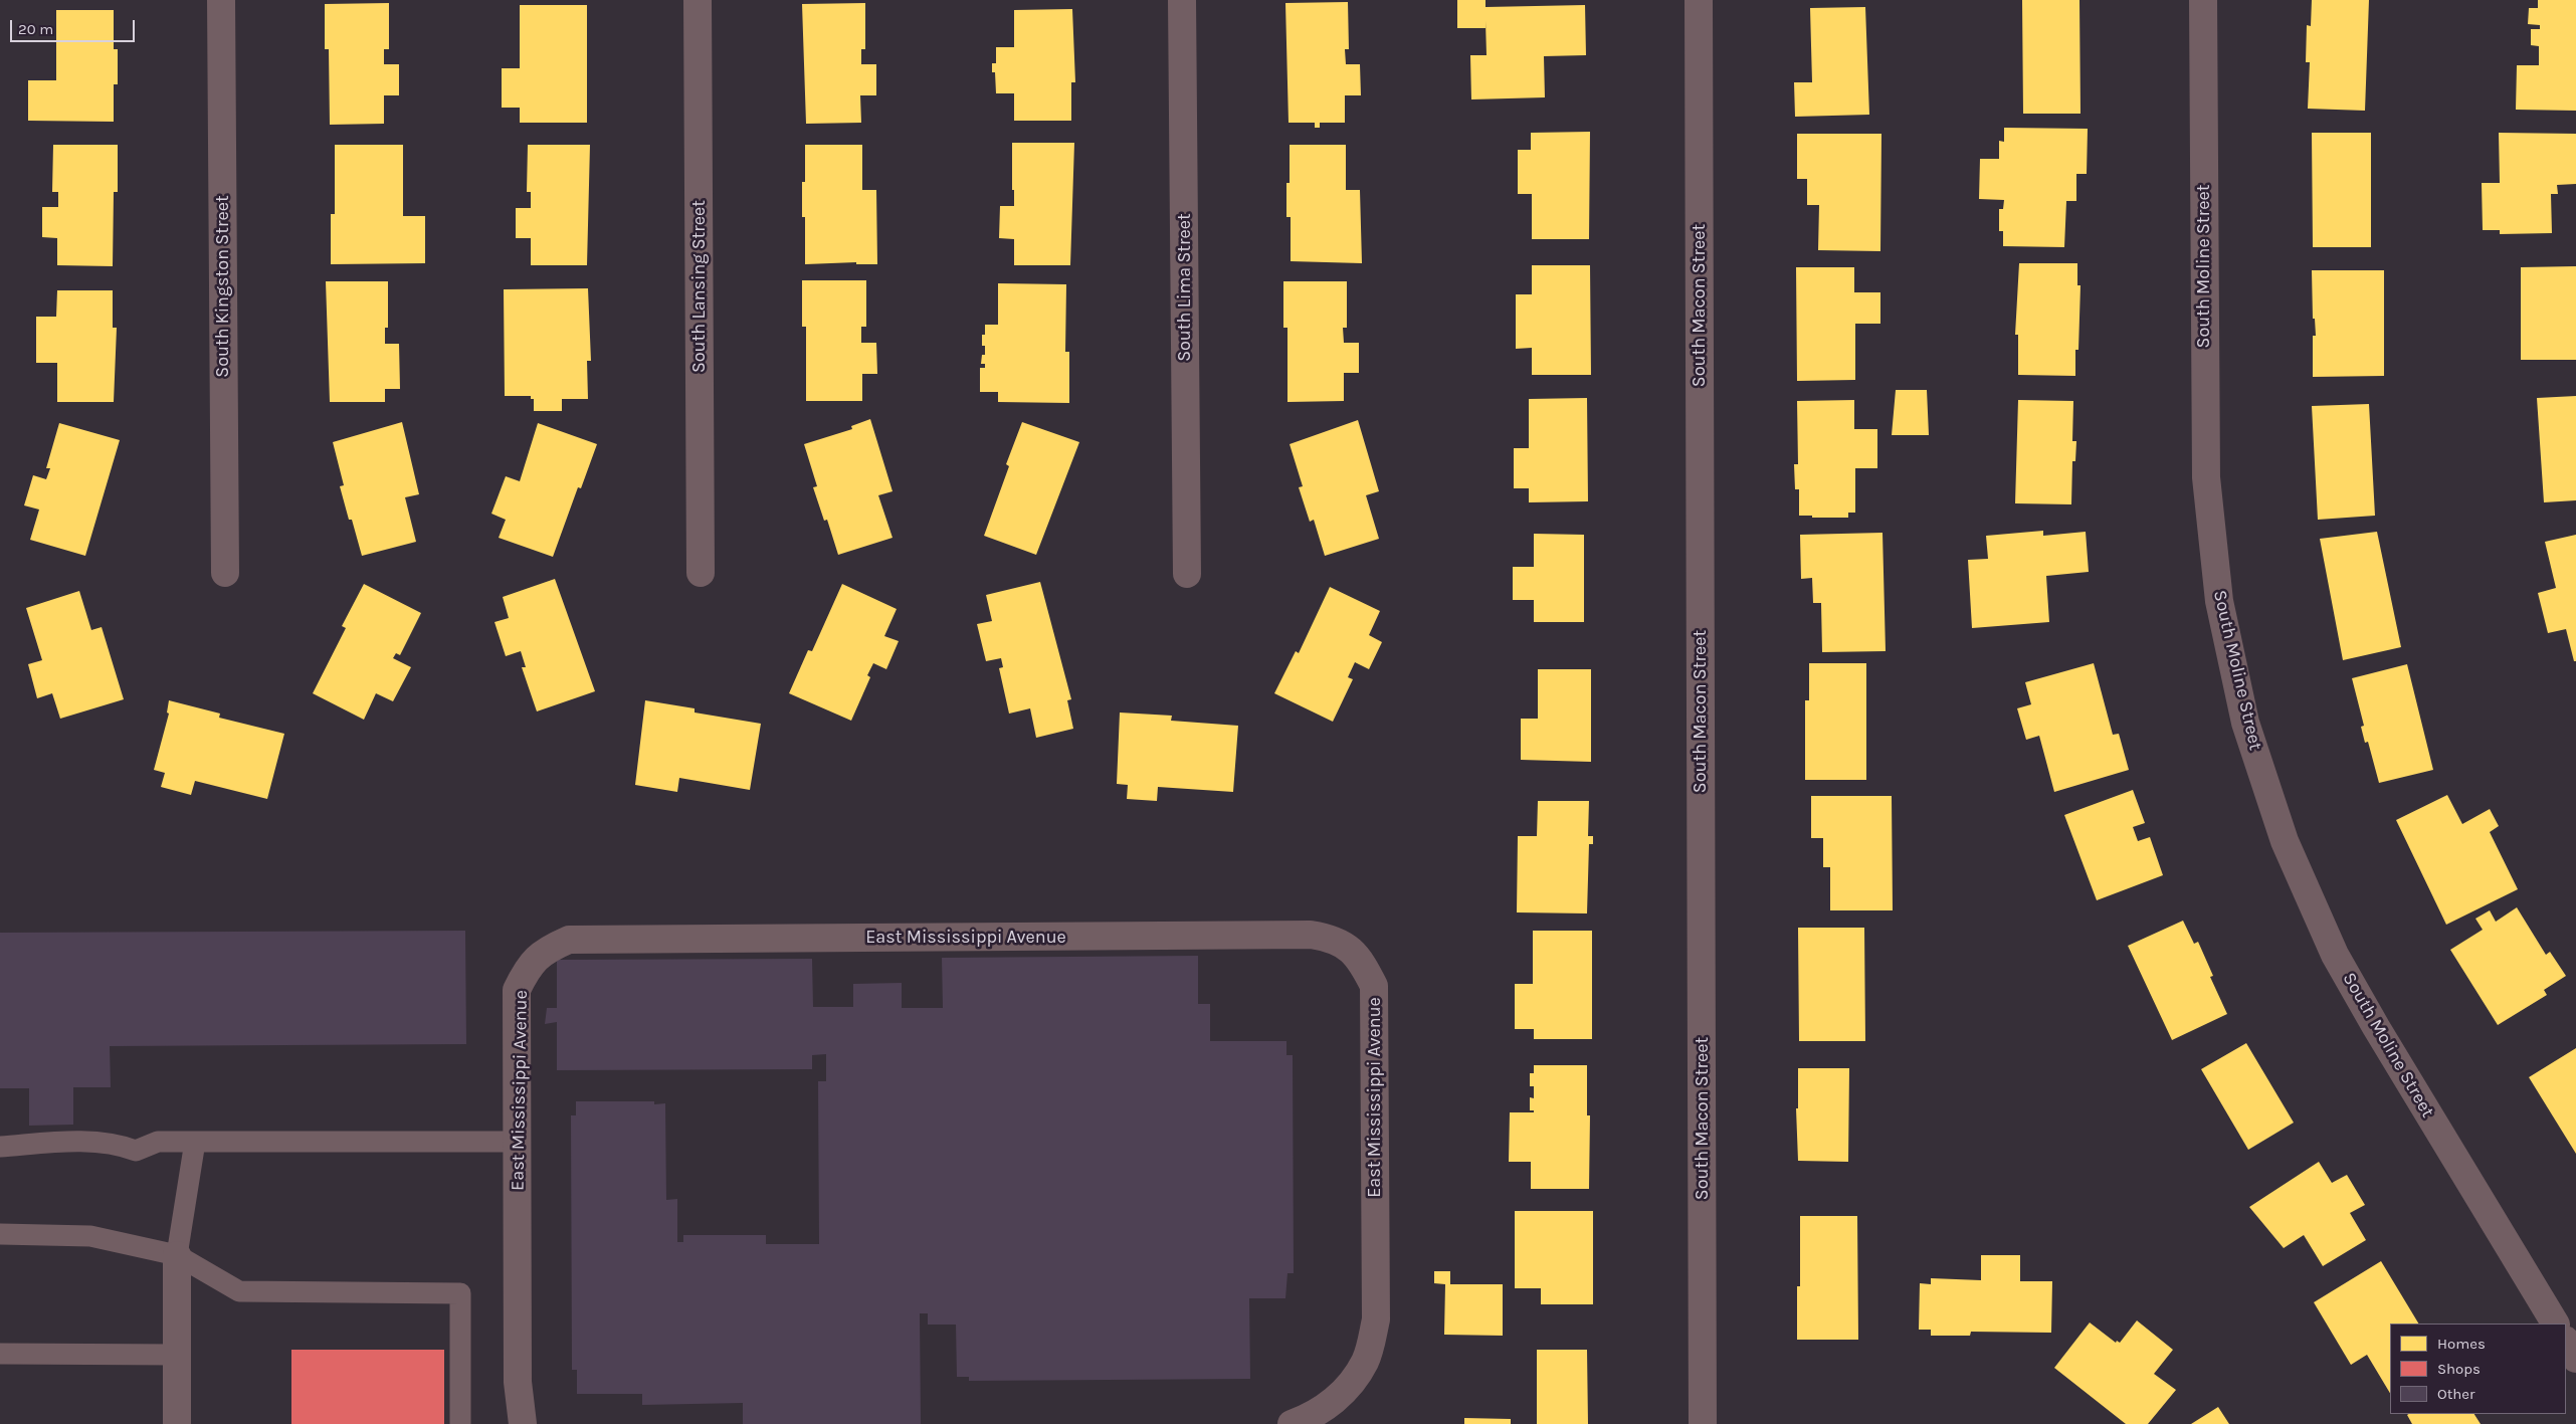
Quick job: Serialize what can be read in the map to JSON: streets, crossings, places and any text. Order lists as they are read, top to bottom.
{
  "streets": {
    "street": [
      "South Moline Street",
      "South Kingston Street",
      "South Lansing Street",
      "South Lima Street",
      "South Macon Street",
      "East Mississippi Avenue"
    ]
  },
  "legend": ["Homes", "Shops", "Other"],
  "scale_bar": "20 m"
}
